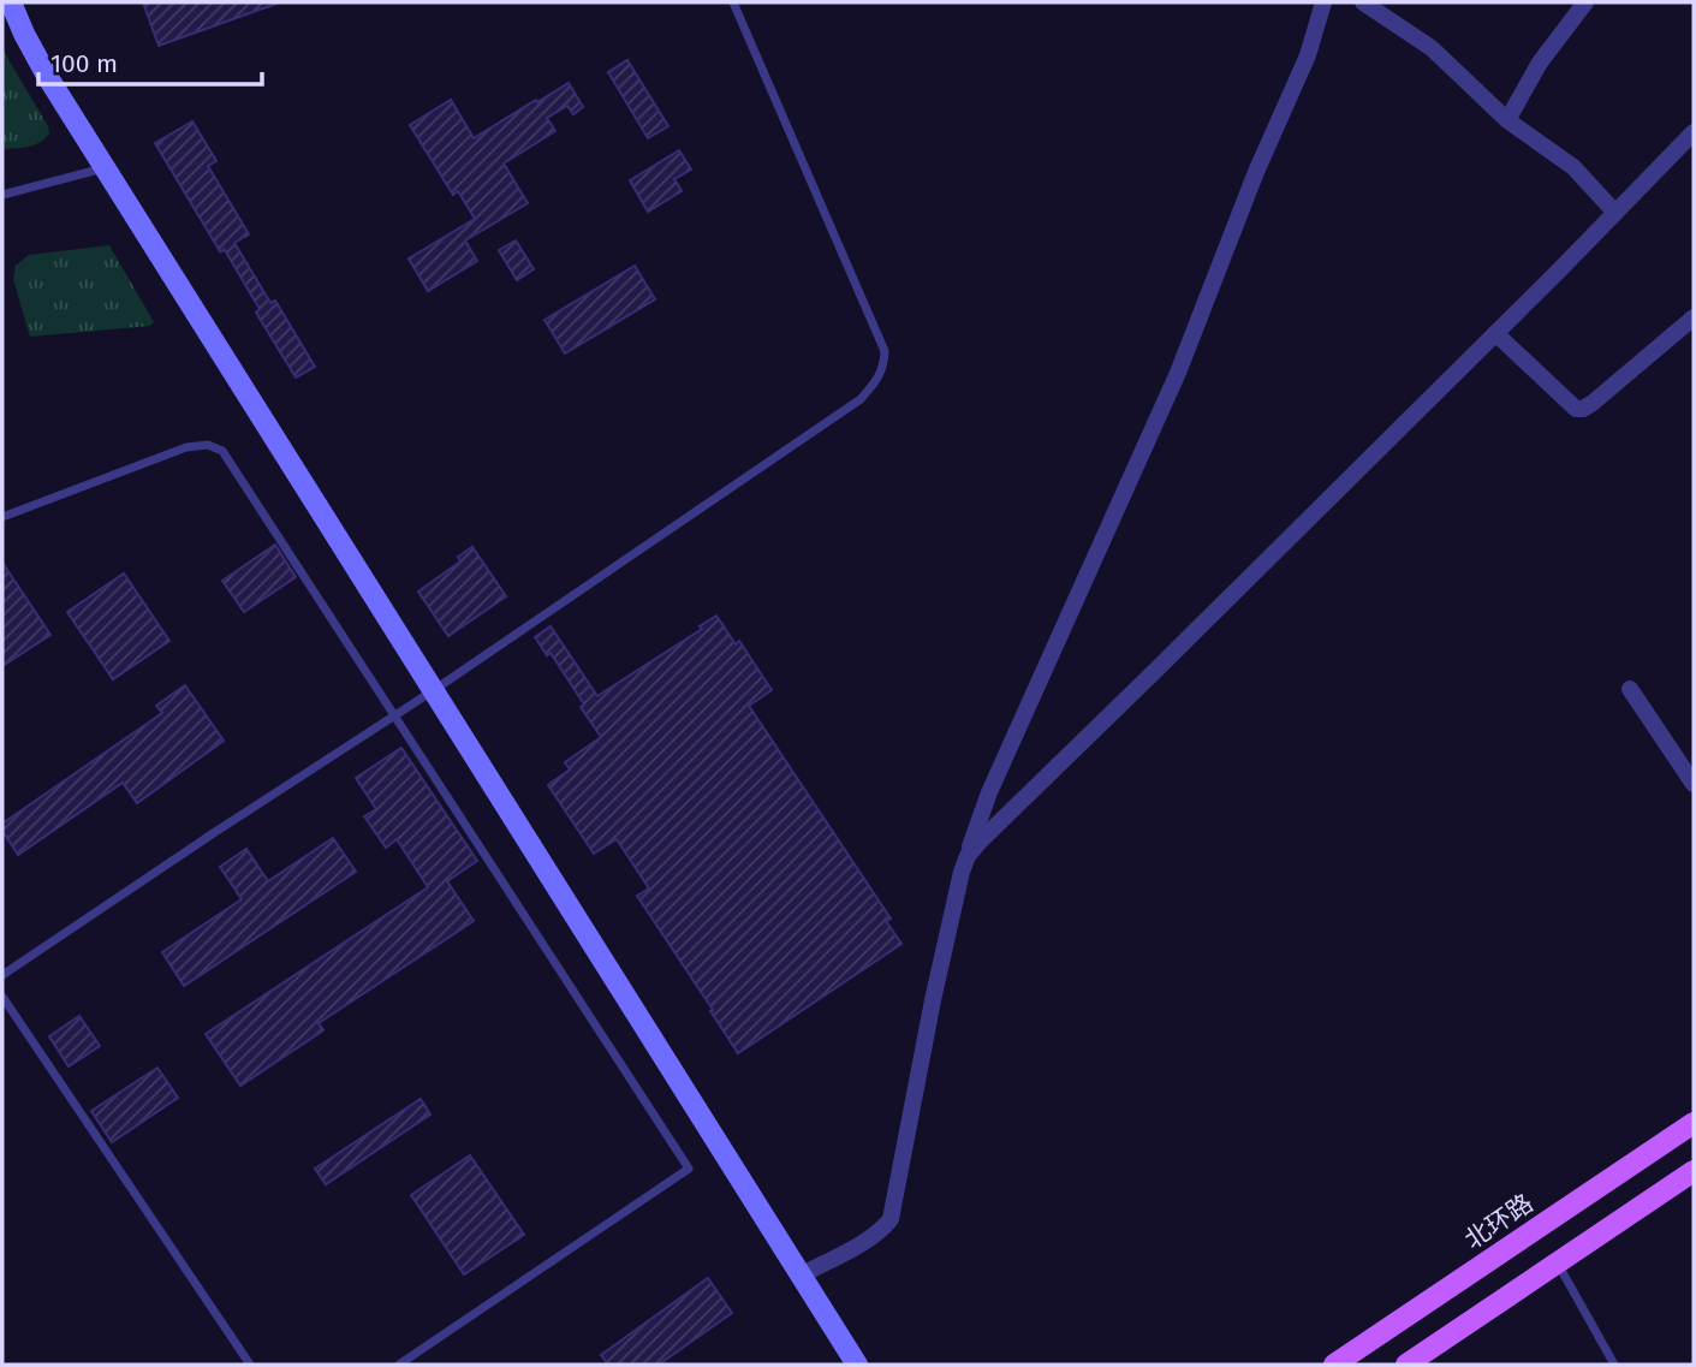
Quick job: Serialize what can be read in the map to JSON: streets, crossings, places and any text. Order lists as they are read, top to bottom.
{
  "streets": {
    "main road": ["北环路"]
  },
  "scale_bar": "100 m"
}
